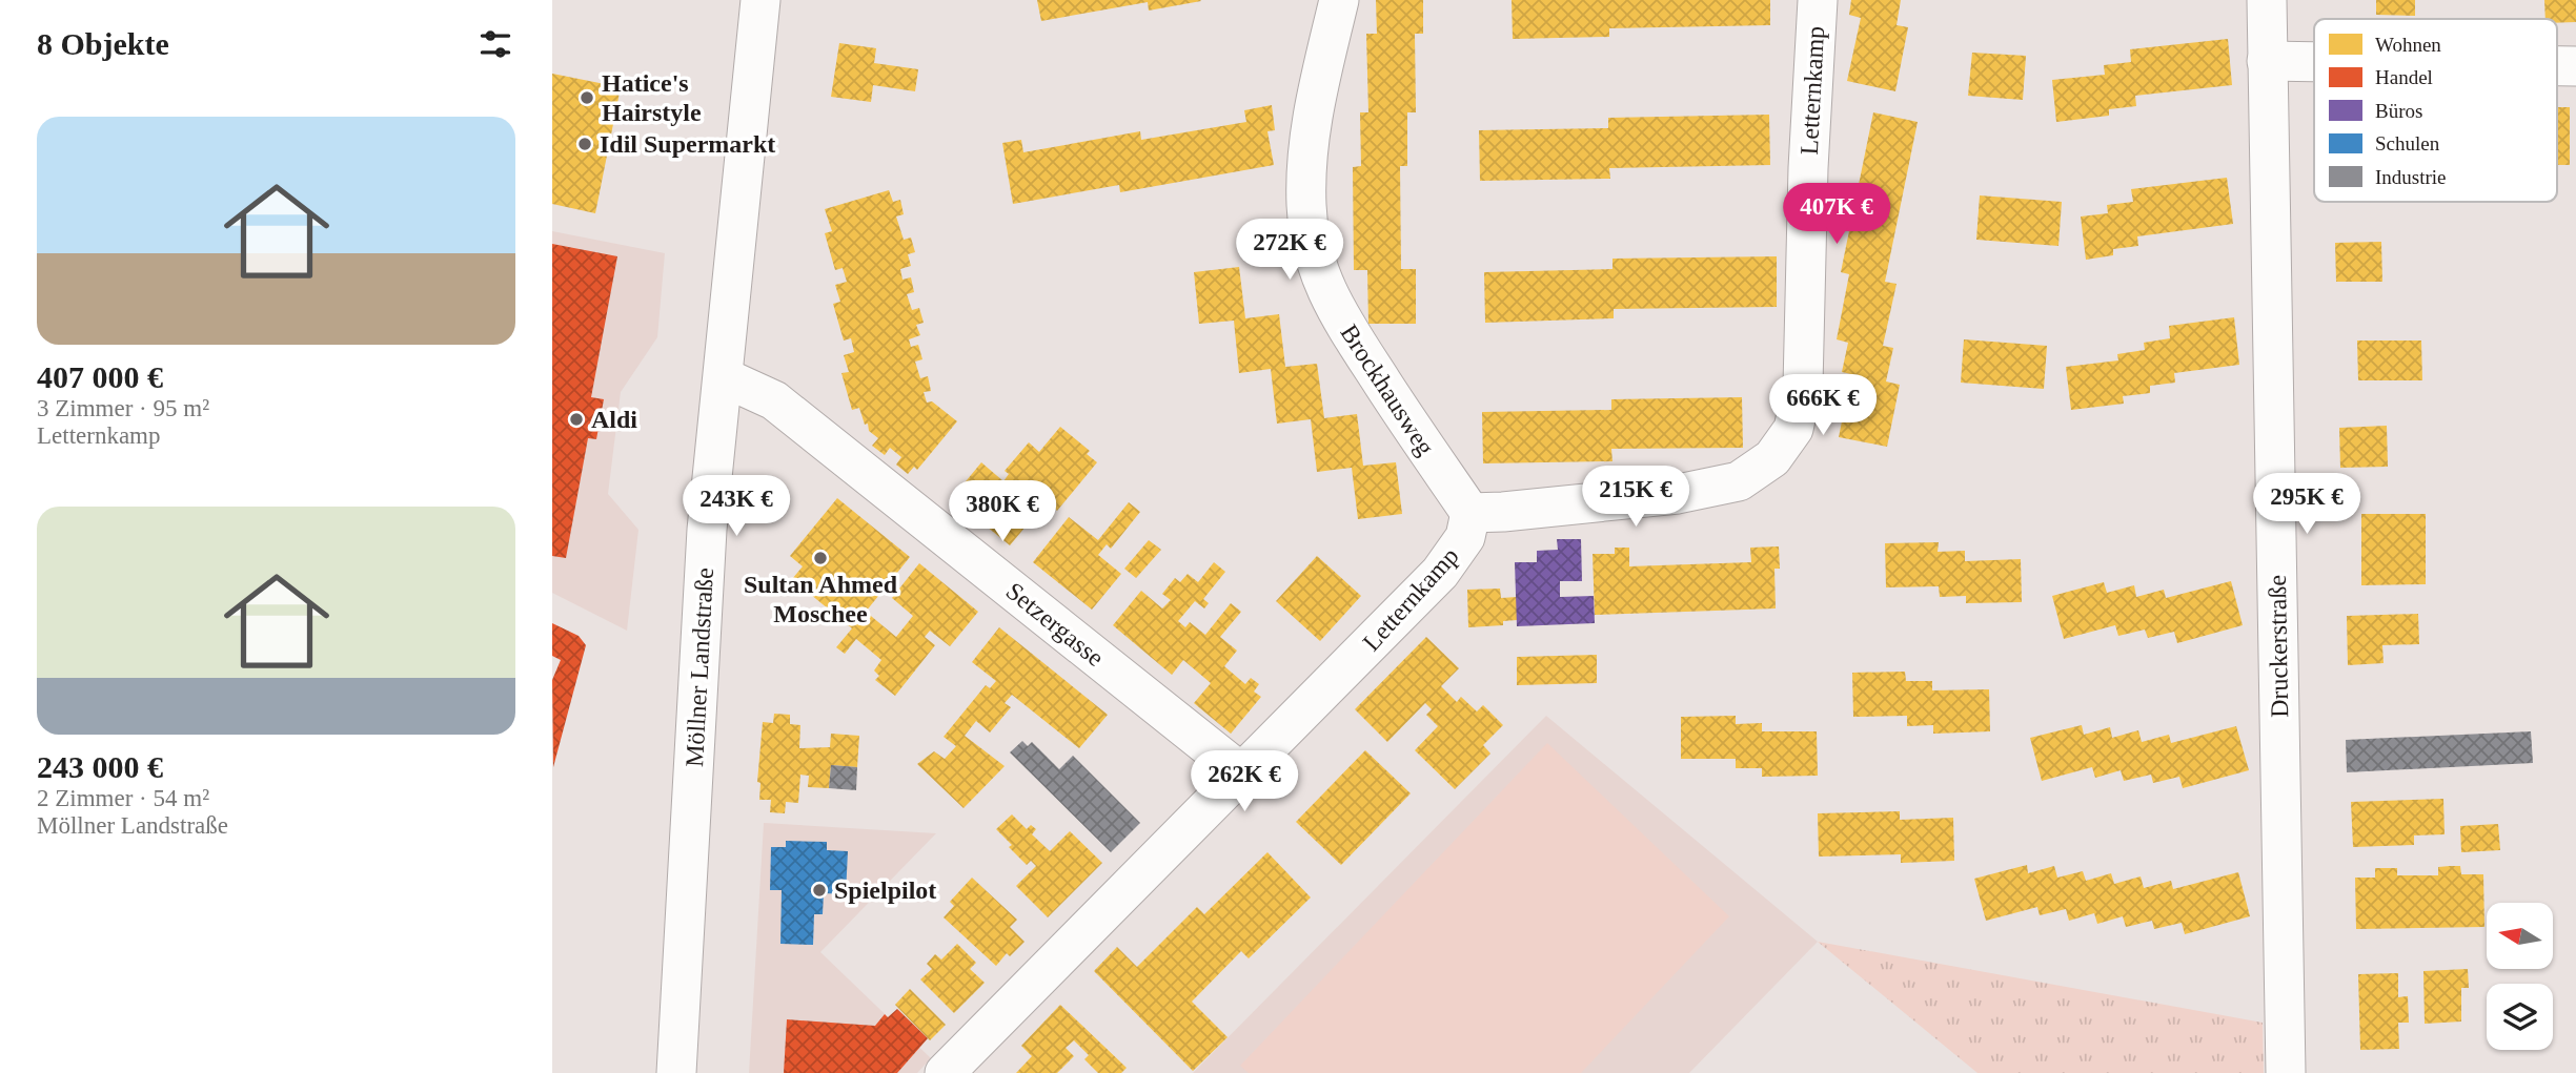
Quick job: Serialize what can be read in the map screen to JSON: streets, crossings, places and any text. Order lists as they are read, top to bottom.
{
  "streets": {
    "street": [
      "Letternkamp",
      "Brockhausweg",
      "Setzergasse",
      "Druckerstraße",
      "Möllner Landstraße"
    ]
  },
  "crossings": [
    ["Letternkamp", "Brockhausweg"],
    ["Letternkamp", "Setzergasse"],
    ["Setzergasse", "Möllner Landstraße"]
  ],
  "places": [
    "Hatice's Hairstyle",
    "Idil Supermarkt",
    "Aldi",
    "Sultan Ahmed Moschee",
    "Spielpilot"
  ],
  "legend": [
    "Wohnen",
    "Handel",
    "Büros",
    "Schulen",
    "Industrie"
  ],
  "north": "left",
  "page": {
    "heading": "8 Objekte",
    "list": [
      {
        "name": "407 000 €",
        "note": "3 Zimmer · 95 m² · Letternkamp"
      },
      {
        "name": "243 000 €",
        "note": "2 Zimmer · 54 m² · Möllner Landstraße"
      }
    ],
    "price": [
      "407K €",
      "272K €",
      "666K €",
      "215K €",
      "295K €",
      "243K €",
      "380K €",
      "262K €"
    ]
  }
}
